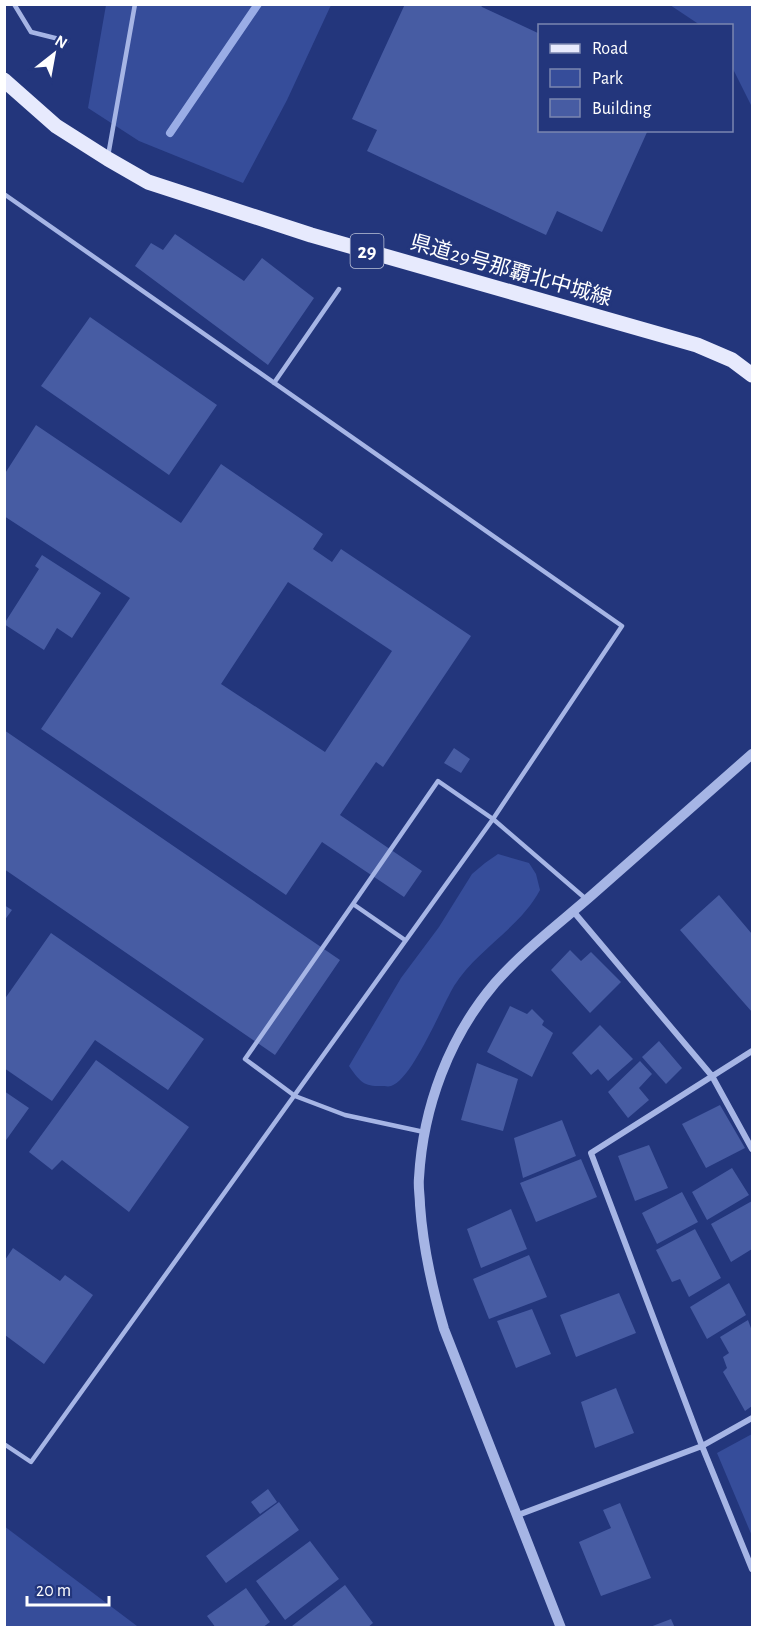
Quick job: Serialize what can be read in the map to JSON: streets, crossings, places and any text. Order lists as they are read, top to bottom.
{
  "streets": {
    "main road": ["29", "県道29号那覇北中城線"]
  },
  "legend": ["Road", "Park", "Building"],
  "scale_bar": "20 m",
  "north": "top right"
}
